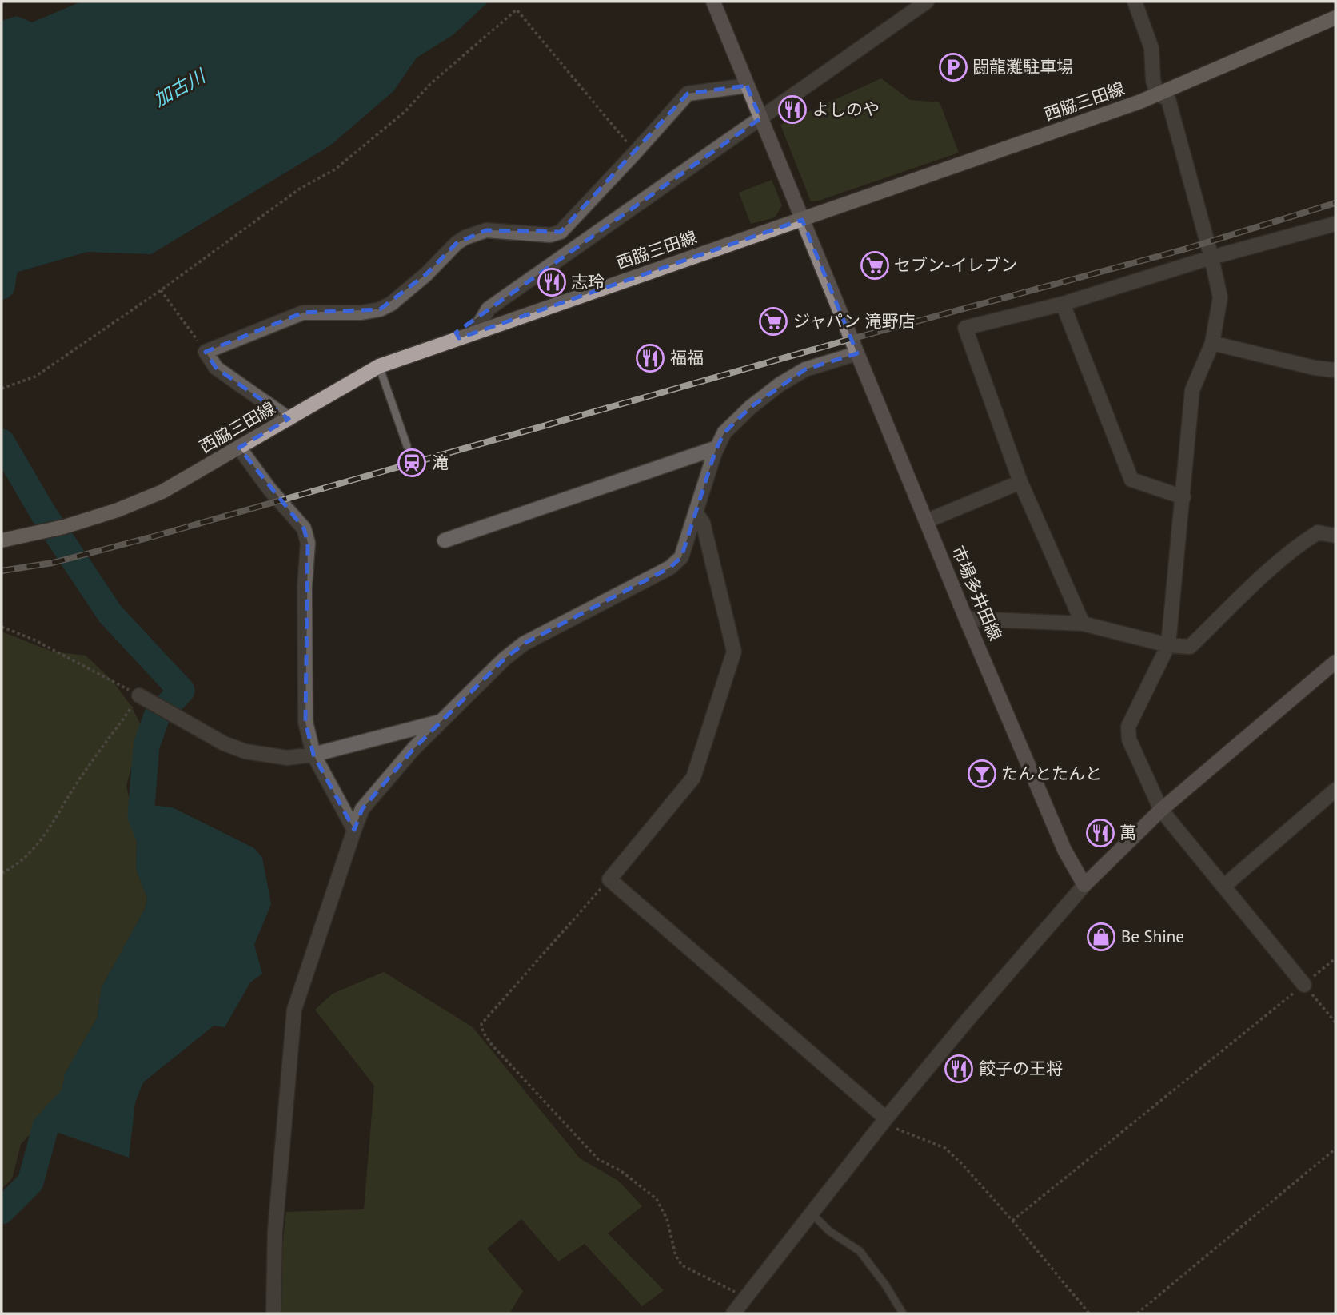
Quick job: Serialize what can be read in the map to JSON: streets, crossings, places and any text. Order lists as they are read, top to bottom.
{
  "streets": {
    "main road": ["西脇三田線", "市場多井田線"]
  },
  "crossings": [
    ["西脇三田線", "市場多井田線"]
  ],
  "water": ["加古川"],
  "places": {
    "parking": ["闘龍灘駐車場"],
    "restaurant": [
      "よしのや",
      "志玲",
      "福福",
      "萬",
      "餃子の王将"
    ],
    "supermarket": ["セブン-イレブン", "ジャパン 滝野店"],
    "station": ["滝"],
    "bar": ["たんとたんと"],
    "shop": ["Be Shine"]
  }
}
